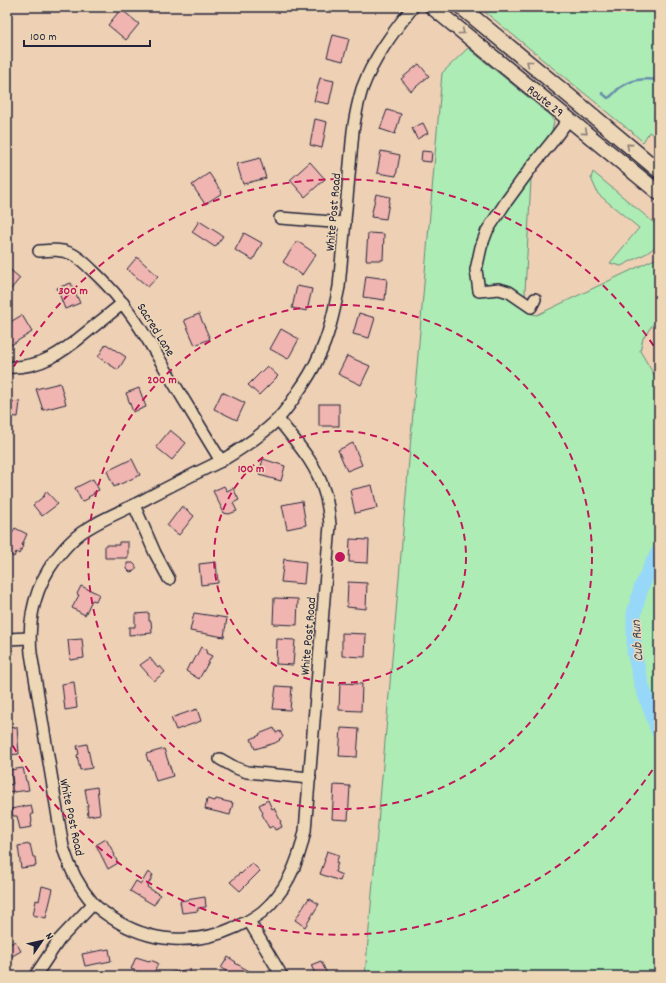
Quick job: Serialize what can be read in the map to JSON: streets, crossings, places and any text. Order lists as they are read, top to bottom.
{
  "streets": {
    "main road": ["Route 29"],
    "street": ["White Post Road", "Sacred Lane"]
  },
  "crossings": [
    ["White Post Road", "Sacred Lane"]
  ],
  "water": ["Cub Run"],
  "scale_bar": "100 m",
  "north": "top right",
  "rings": ["300 m", "200 m", "100 m"]
}
